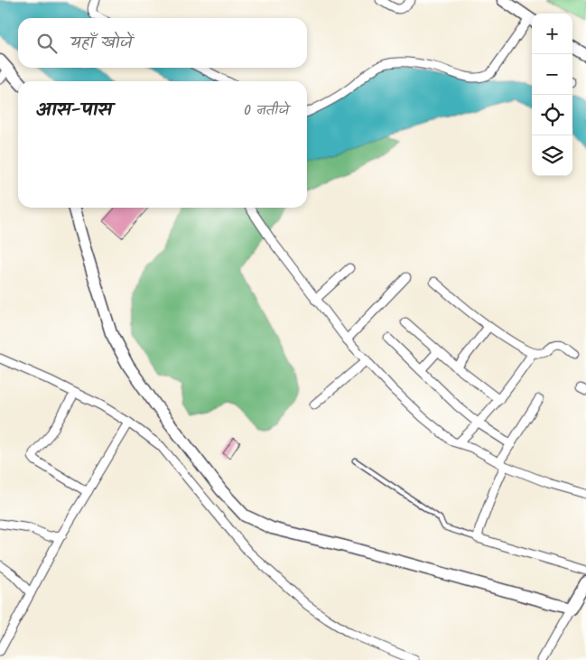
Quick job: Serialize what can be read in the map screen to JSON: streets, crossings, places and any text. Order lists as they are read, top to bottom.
{
  "page": {
    "map_buttons": ["+", "−"],
    "search": "यहाँ खोजें",
    "heading": ["आस-पास", "0 नतीजे"]
  }
}
